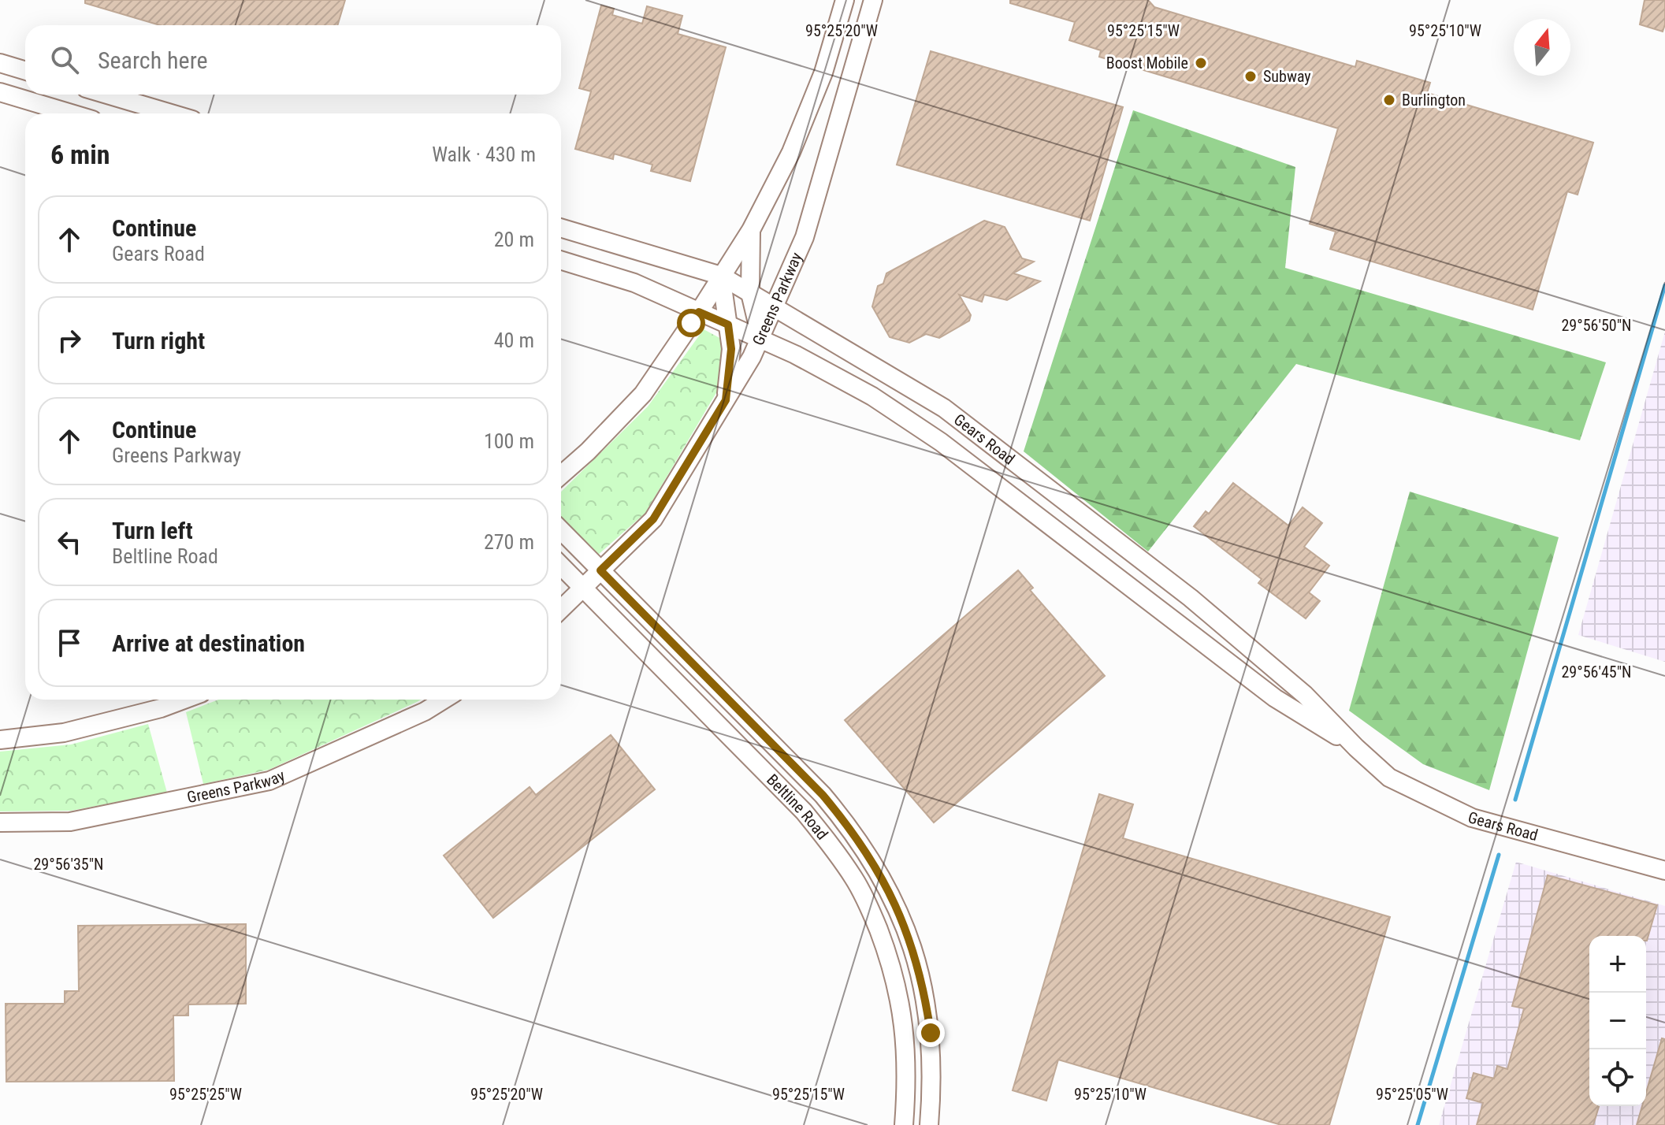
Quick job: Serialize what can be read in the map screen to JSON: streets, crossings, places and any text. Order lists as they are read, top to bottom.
{
  "streets": {
    "street": ["Greens Parkway", "Gears Road", "Beltline Road"]
  },
  "crossings": [
    ["Greens Parkway", "Gears Road"],
    ["Greens Parkway", "Beltline Road"]
  ],
  "places": ["Boost Mobile", "Subway", "Burlington"],
  "north": "top",
  "page": {
    "search": "Search here",
    "heading": ["6 min", "Walk · 430 m"],
    "list": [
      ["Continue", "Gears Road", "20 m"],
      ["Turn right", "40 m"],
      ["Continue", "Greens Parkway", "100 m"],
      ["Turn left", "Beltline Road", "270 m"],
      "Arrive at destination"
    ],
    "map_buttons": ["+", "−"]
  },
  "coordinates": [
    "95°25'20\"W",
    "95°25'15\"W",
    "95°25'10\"W",
    "29°56'50\"N",
    "29°56'45\"N",
    "29°56'35\"N",
    "95°25'25\"W",
    "95°25'05\"W"
  ]
}
